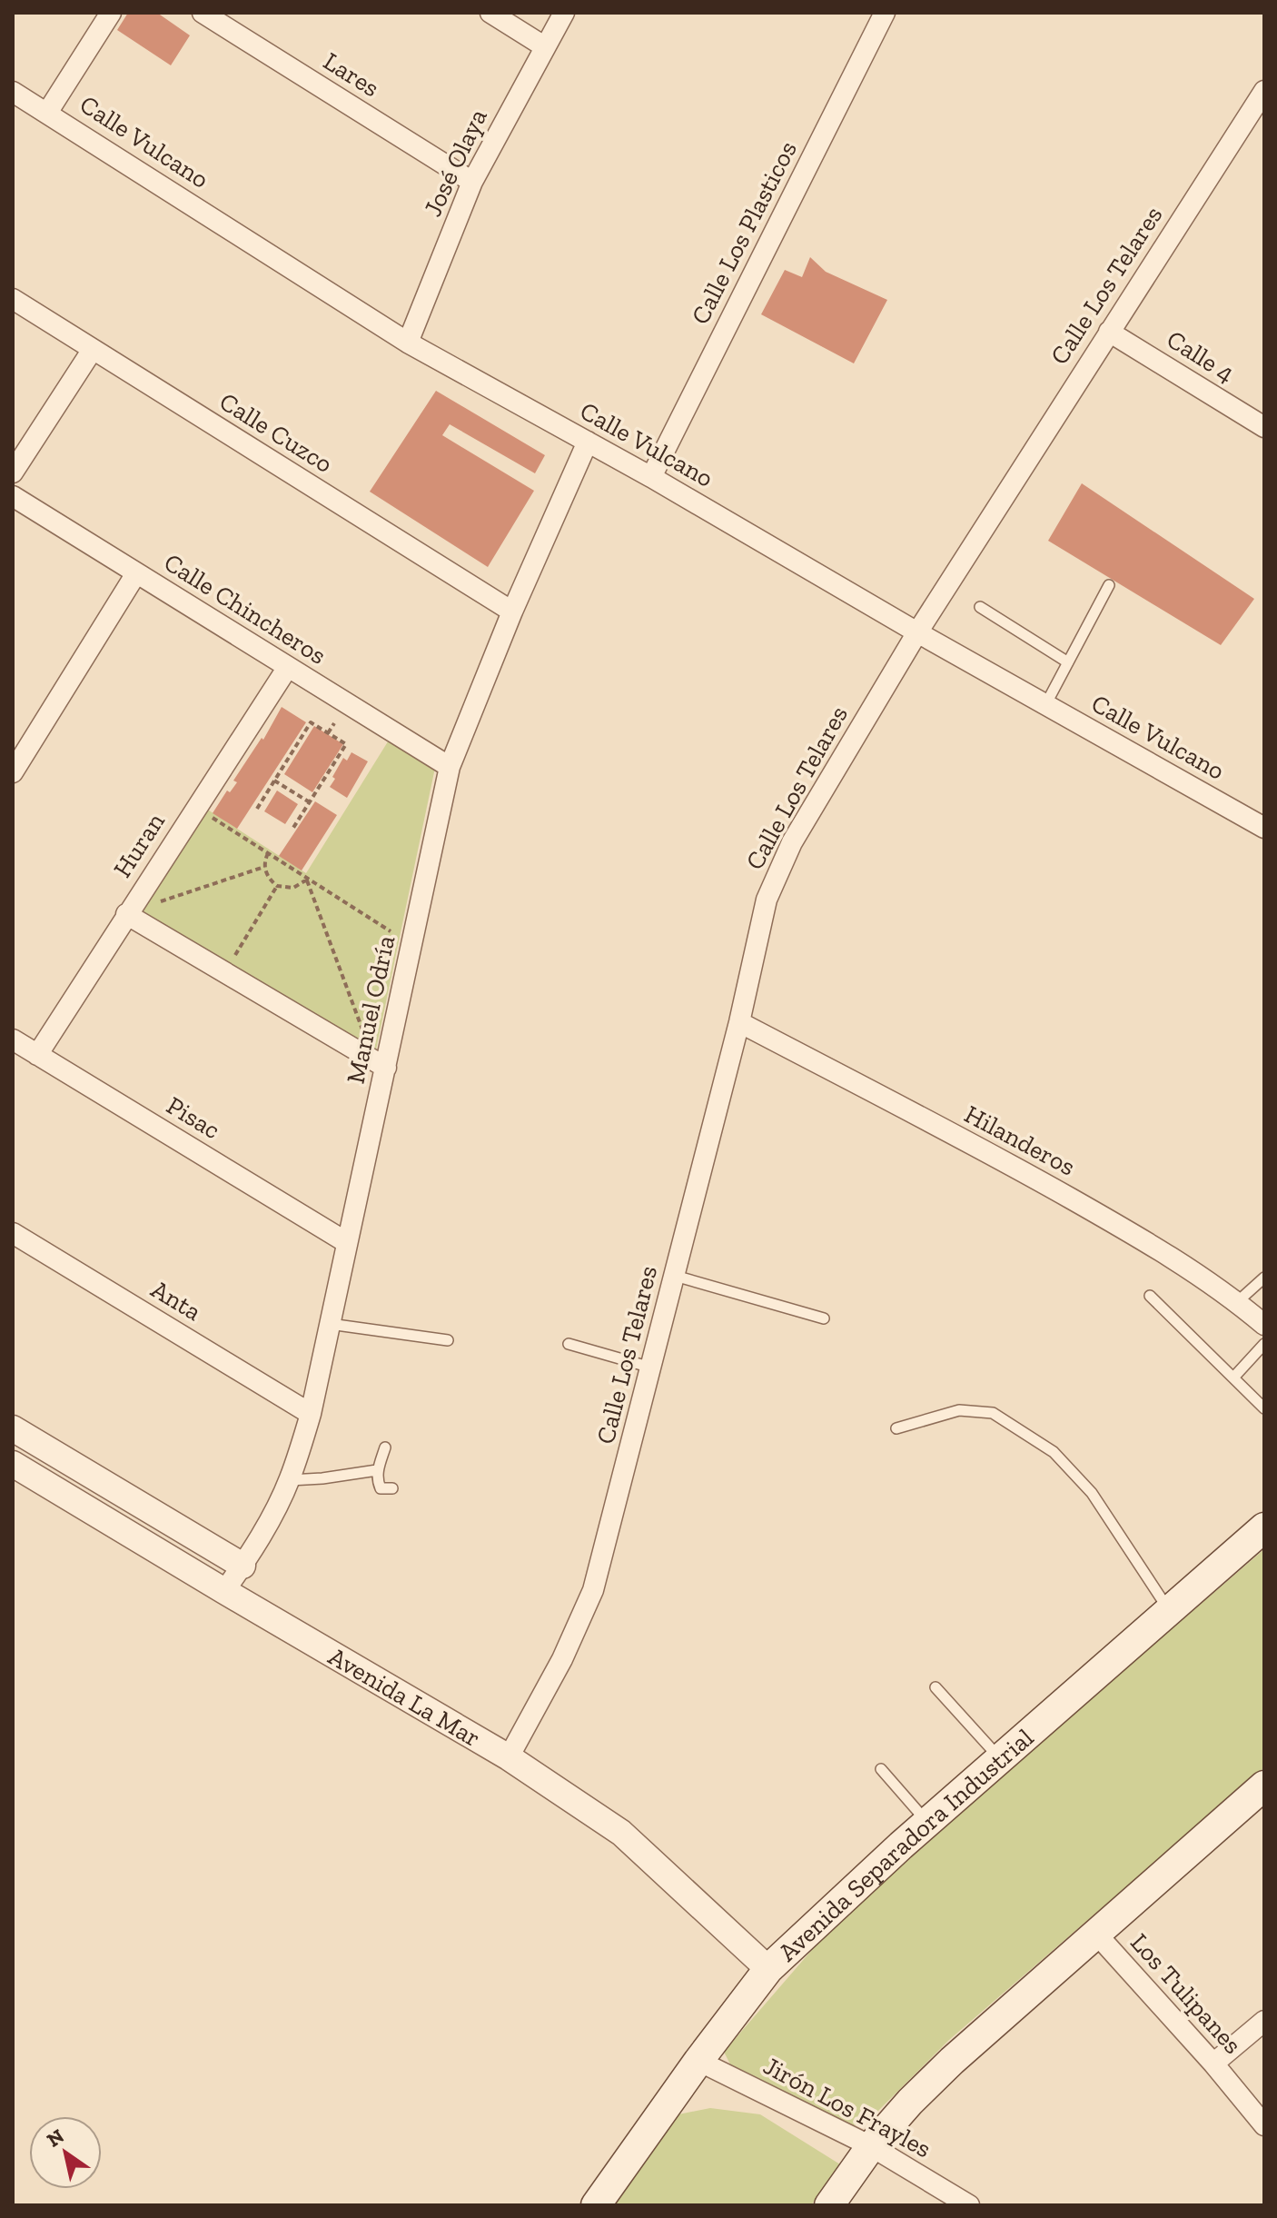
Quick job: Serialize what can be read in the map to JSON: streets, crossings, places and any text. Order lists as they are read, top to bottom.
{
  "streets": {
    "main road": ["Avenida Separadora Industrial"],
    "street": [
      "Lares",
      "Calle Vulcano",
      "José Olaya",
      "Calle Los Plasticos",
      "Calle Los Telares",
      "Calle 4",
      "Calle Cuzco",
      "Calle Chincheros",
      "Huran",
      "Manuel Odría",
      "Pisac",
      "Hilanderos",
      "Anta",
      "Avenida La Mar",
      "Los Tulipanes",
      "Jirón Los Frayles"
    ]
  },
  "crossings": [
    ["Lares", "José Olaya"],
    ["Calle Vulcano", "José Olaya"],
    ["Calle Vulcano", "Calle Los Plasticos"],
    ["Calle Vulcano", "Calle Los Telares"],
    ["Calle Vulcano", "Manuel Odría"],
    ["Calle Los Telares", "Calle 4"],
    ["Calle Los Telares", "Hilanderos"],
    ["Calle Los Telares", "Avenida La Mar"],
    ["Calle Cuzco", "Manuel Odría"],
    ["Calle Chincheros", "Huran"],
    ["Calle Chincheros", "Manuel Odría"],
    ["Huran", "Pisac"],
    ["Manuel Odría", "Pisac"],
    ["Manuel Odría", "Anta"],
    ["Manuel Odría", "Avenida La Mar"],
    ["Avenida La Mar", "Avenida Separadora Industrial"],
    ["Avenida Separadora Industrial", "Jirón Los Frayles"]
  ],
  "north": "top left"
}
